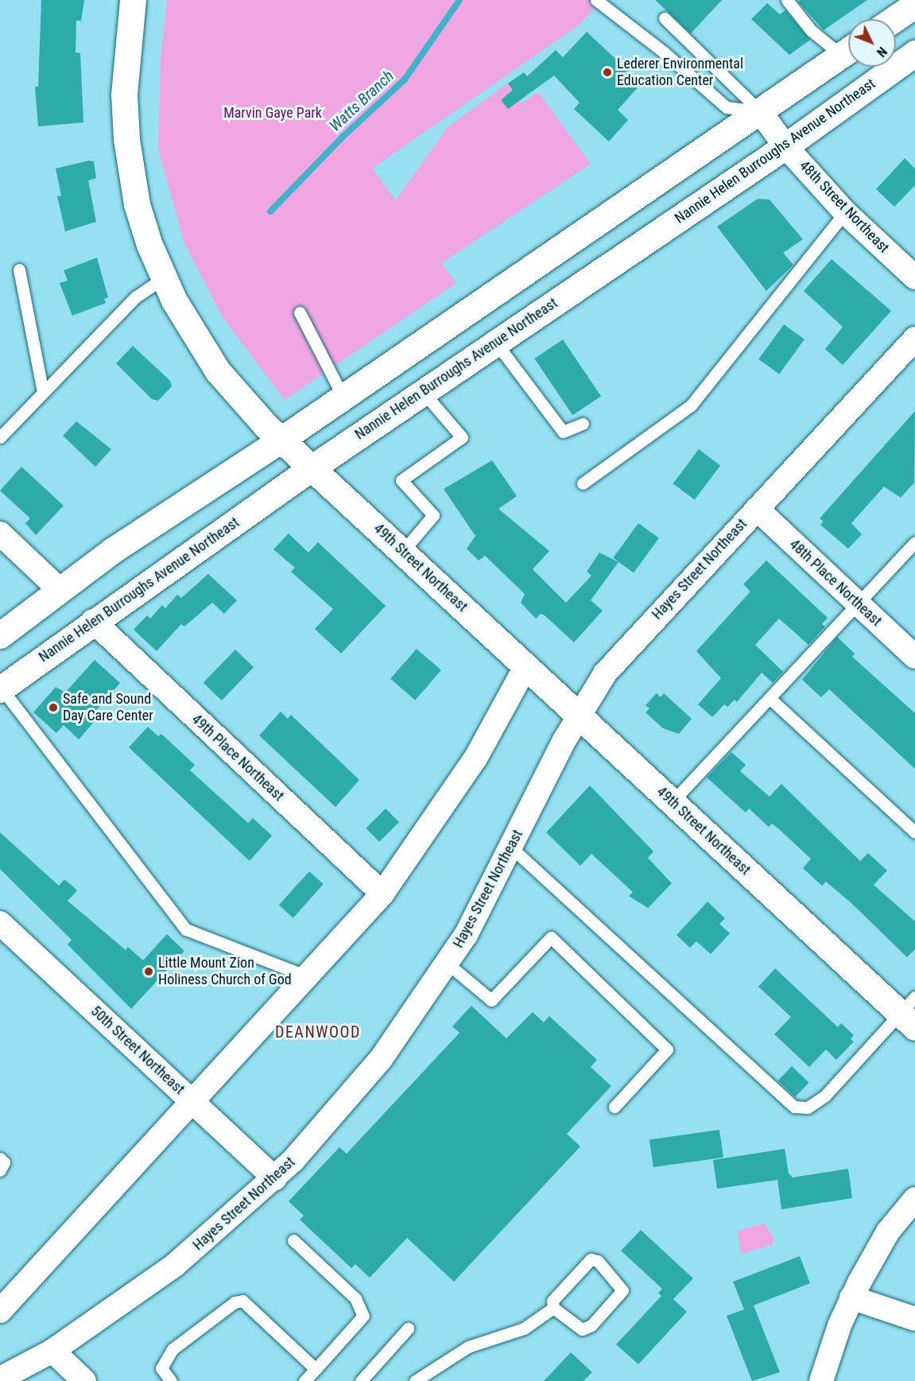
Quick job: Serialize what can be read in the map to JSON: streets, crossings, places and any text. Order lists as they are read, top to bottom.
{
  "streets": {
    "main road": ["Nannie Helen Burroughs Avenue Northeast", "49th Street Northeast"],
    "street": [
      "48th Street Northeast",
      "Hayes Street Northeast",
      "48th Place Northeast",
      "49th Place Northeast",
      "50th Street Northeast"
    ]
  },
  "crossings": [
    ["Nannie Helen Burroughs Avenue Northeast", "48th Street Northeast"],
    ["Nannie Helen Burroughs Avenue Northeast", "49th Street Northeast"],
    ["Nannie Helen Burroughs Avenue Northeast", "49th Place Northeast"],
    ["49th Street Northeast", "Hayes Street Northeast"],
    ["Hayes Street Northeast", "48th Place Northeast"],
    ["Hayes Street Northeast", "50th Street Northeast"]
  ],
  "districts": ["DEANWOOD"],
  "water": ["Watts Branch"],
  "parks": ["Marvin Gaye Park"],
  "places": ["Lederer Environmental Education Center", "Safe and Sound Day Care Center", "Little Mount Zion Holiness Church of God"],
  "north": "bottom right"
}
